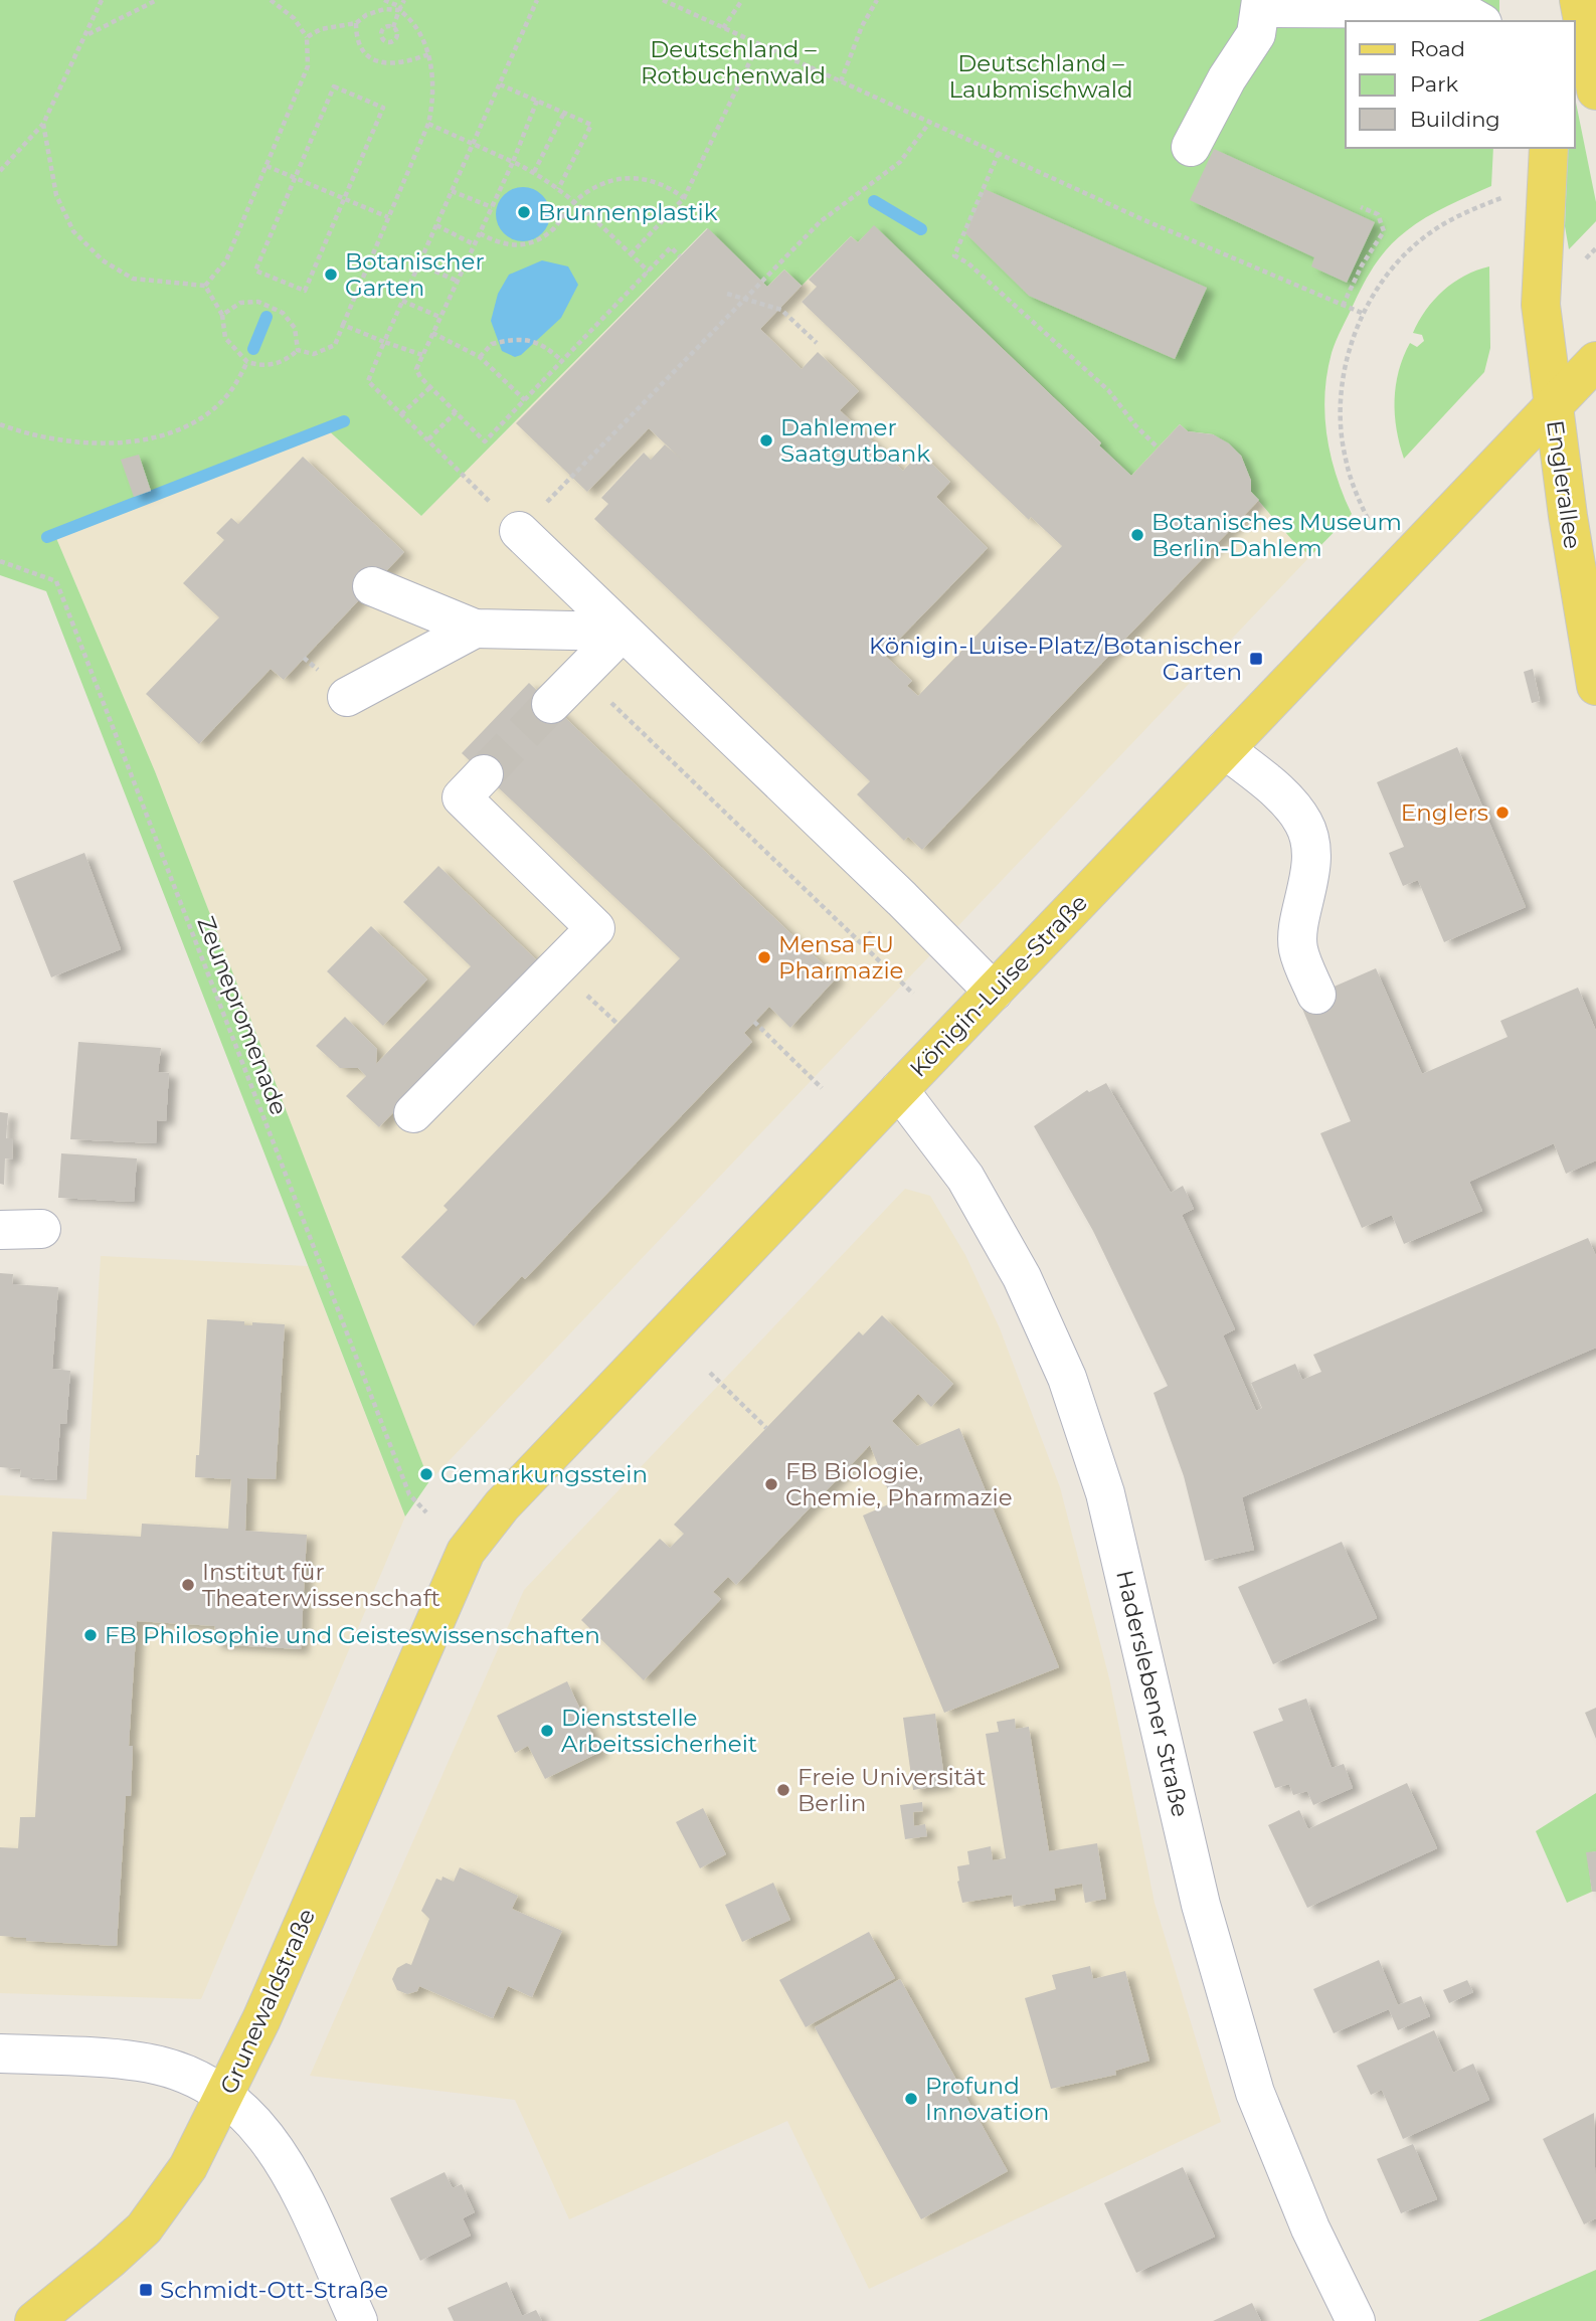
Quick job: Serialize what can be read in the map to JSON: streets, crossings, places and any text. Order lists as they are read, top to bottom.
{
  "streets": {
    "main road": ["Englerallee", "Königin-Luise-Straße", "Grunewaldstraße"],
    "street": ["Haderslebener Straße"],
    "path": ["Zeunepromenade"]
  },
  "crossings": [
    ["Englerallee", "Königin-Luise-Straße"],
    ["Königin-Luise-Straße", "Haderslebener Straße"],
    ["Königin-Luise-Straße", "Grunewaldstraße"]
  ],
  "parks": ["Deutschland – Rotbuchenwald", "Deutschland – Laubmischwald"],
  "places": {
    "other": [
      "Brunnenplastik",
      "Botanischer Garten",
      "Dahlemer Saatgutbank",
      "Botanisches Museum Berlin-Dahlem",
      "Englers",
      "Mensa FU Pharmazie",
      "Gemarkungsstein",
      "FB Biologie, Chemie, Pharmazie",
      "Institut für Theaterwissenschaft",
      "FB Philosophie und Geisteswissenschaften",
      "Dienststelle Arbeitssicherheit",
      "Freie Universität Berlin",
      "Profund Innovation"
    ],
    "transit": ["Königin-Luise-Platz/Botanischer Garten", "Schmidt-Ott-Straße"]
  },
  "legend": ["Road", "Park", "Building"]
}
